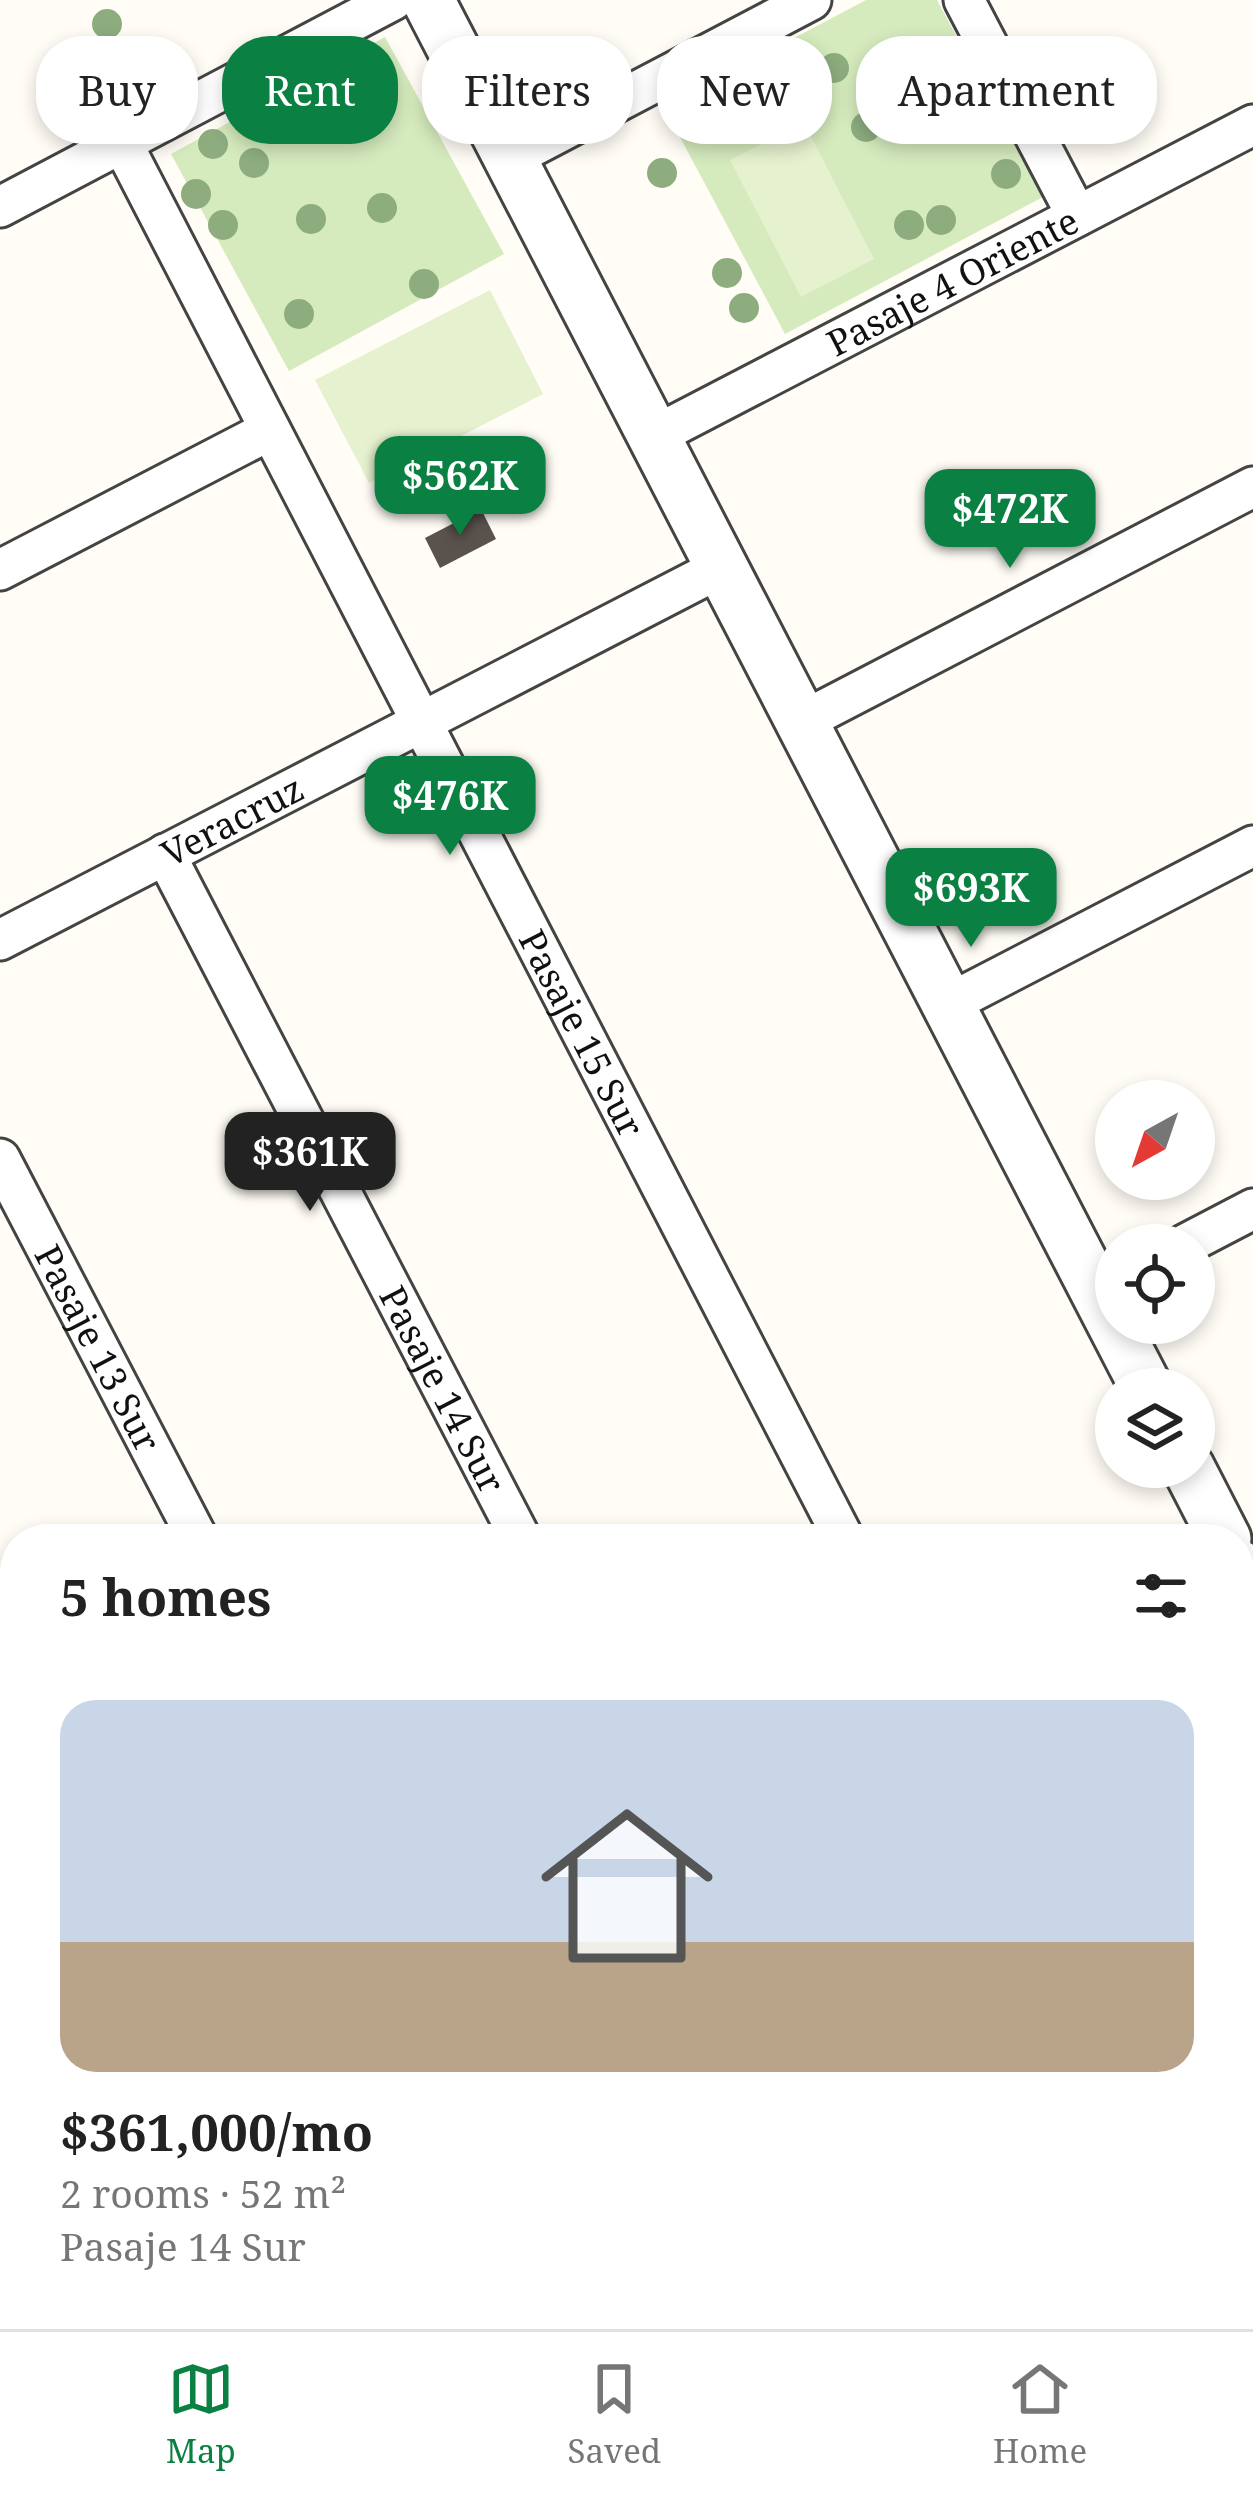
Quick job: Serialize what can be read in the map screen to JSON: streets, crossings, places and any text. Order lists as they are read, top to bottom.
{
  "streets": {
    "street": [
      "Pasaje 4 Oriente",
      "Veracruz",
      "Pasaje 15 Sur",
      "Pasaje 13 Sur",
      "Pasaje 14 Sur"
    ]
  },
  "crossings": [
    ["Veracruz", "Pasaje 15 Sur"],
    ["Veracruz", "Pasaje 14 Sur"]
  ],
  "north": "bottom left",
  "page": {
    "chip": [
      "Buy",
      "Rent",
      "Filters",
      "New",
      "Apartment"
    ],
    "price": [
      "$562K",
      "$472K",
      "$476K",
      "$693K",
      "$361K"
    ],
    "heading": "5 homes",
    "list": [
      {
        "name": "$361,000/mo",
        "note": "2 rooms · 52 m² · Pasaje 14 Sur"
      }
    ],
    "tabs": ["Map", "Saved", "Home"]
  }
}
